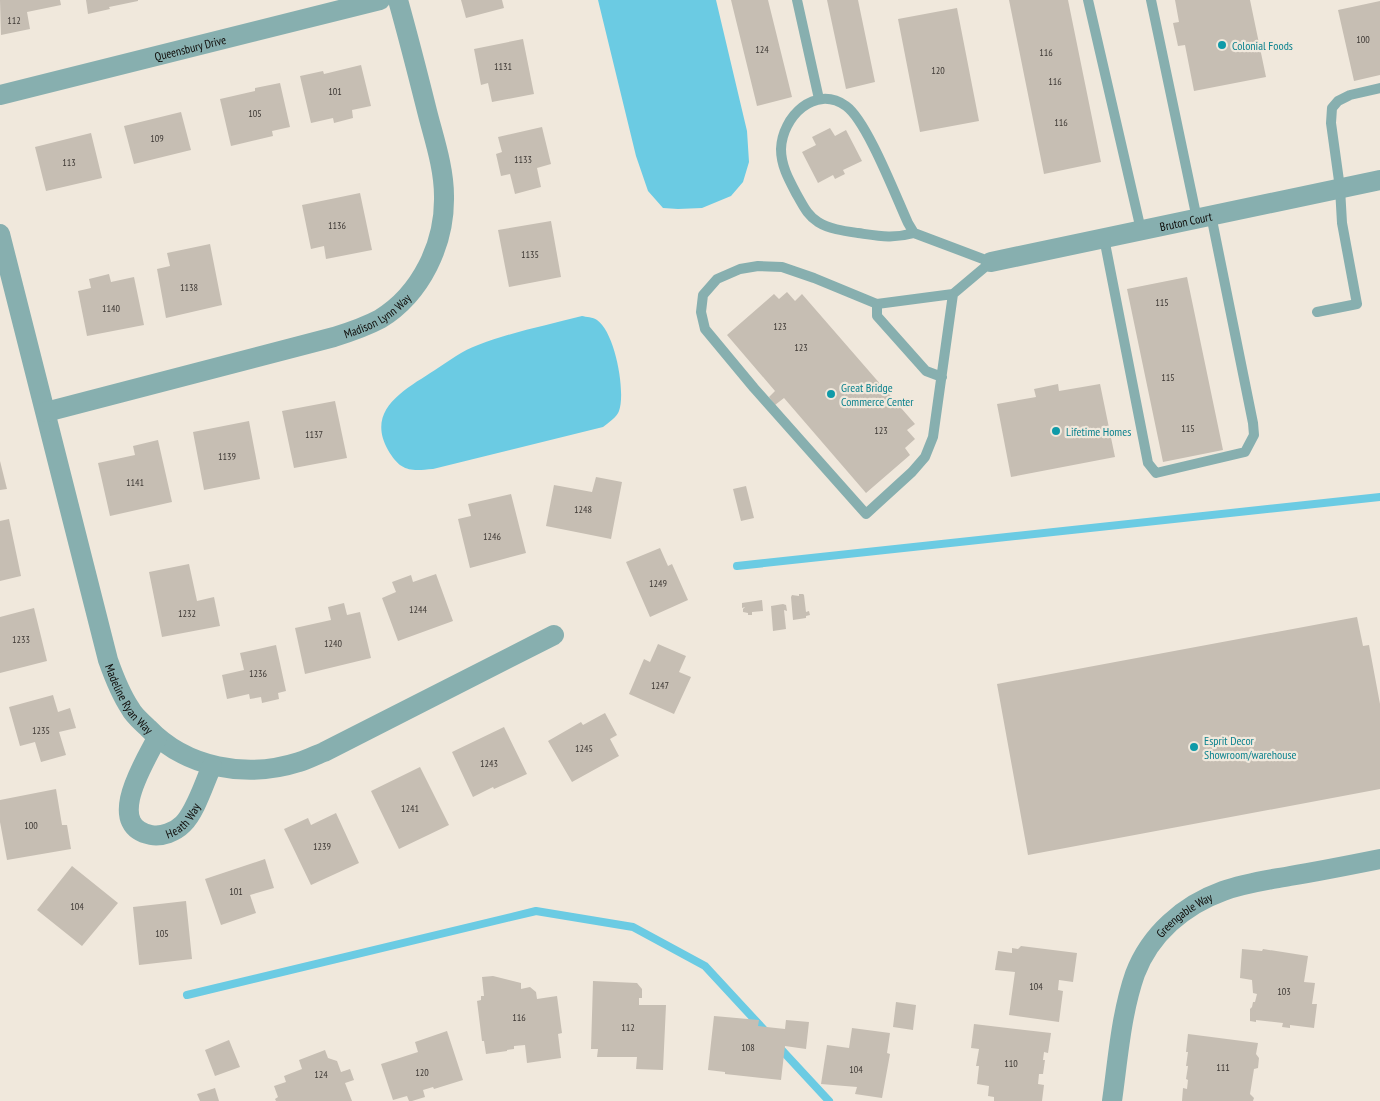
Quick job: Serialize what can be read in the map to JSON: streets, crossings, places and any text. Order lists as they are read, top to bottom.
{
  "streets": {
    "street": [
      "Queensbury Drive",
      "Bruton Court",
      "Madison Lynn Way",
      "Madeline Ryan Way",
      "Heath Way",
      "Greengable Way"
    ]
  },
  "crossings": [
    ["Madison Lynn Way", "Madeline Ryan Way"],
    ["Madeline Ryan Way", "Heath Way"]
  ],
  "places": [
    "Colonial Foods",
    "Great Bridge Commerce Center",
    "Lifetime Homes",
    "Esprit Decor Showroom/warehouse"
  ],
  "house_numbers": [
    "112",
    "100",
    "124",
    "116",
    "1131",
    "120",
    "116",
    "101",
    "105",
    "116",
    "109",
    "1133",
    "113",
    "1136",
    "1135",
    "1138",
    "115",
    "1140",
    "123",
    "123",
    "115",
    "115",
    "123",
    "1137",
    "1139",
    "1141",
    "1248",
    "1246",
    "1249",
    "1244",
    "1232",
    "1233",
    "1240",
    "1236",
    "1247",
    "1235",
    "1245",
    "1243",
    "1241",
    "100",
    "1239",
    "101",
    "104",
    "105",
    "104",
    "103",
    "116",
    "112",
    "108",
    "110",
    "111",
    "104",
    "120",
    "124"
  ]
}
